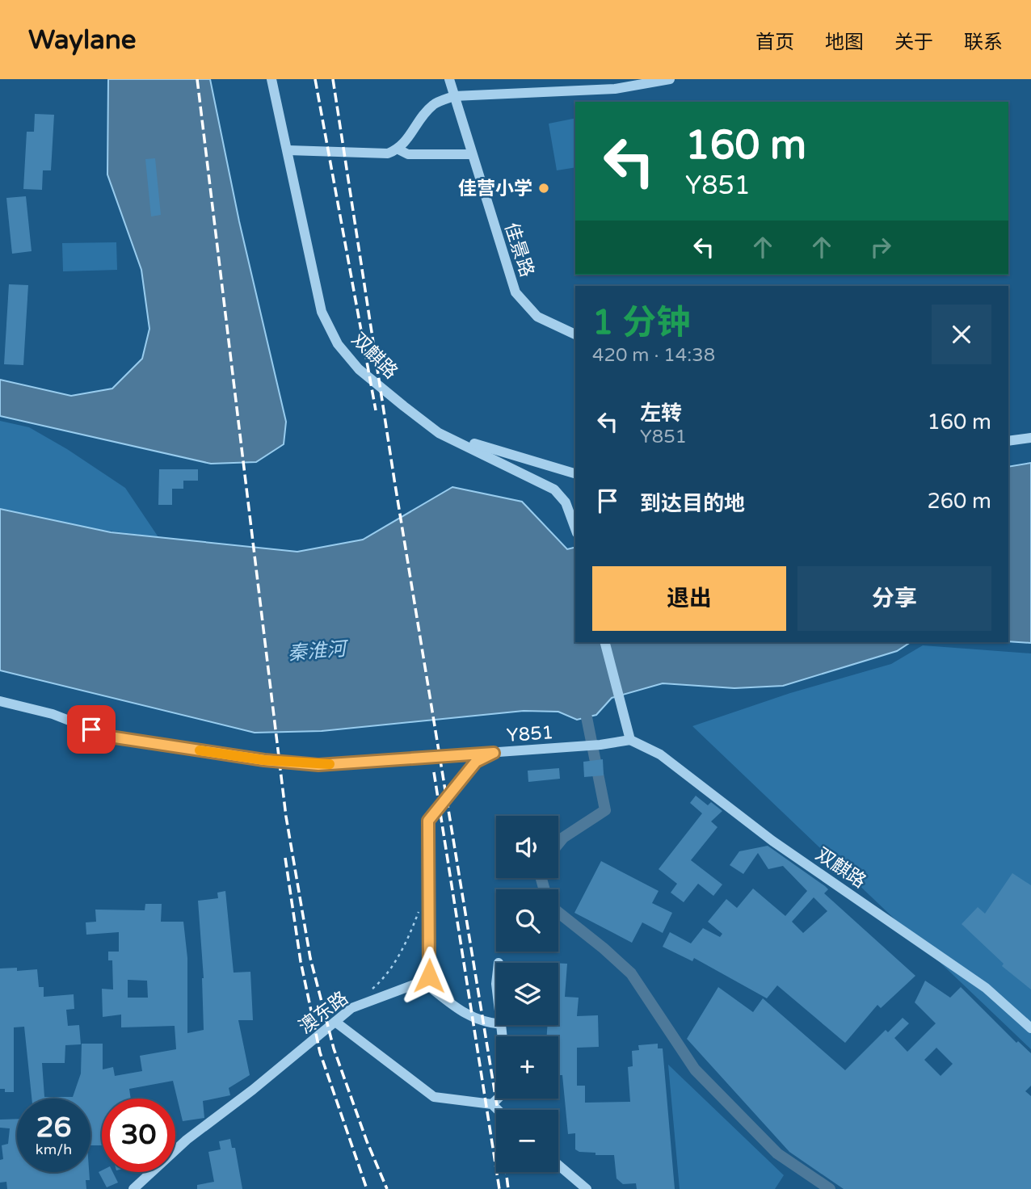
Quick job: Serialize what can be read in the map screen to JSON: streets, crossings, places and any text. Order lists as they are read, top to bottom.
{
  "streets": {
    "street": [
      "佳景路",
      "双麒路",
      "Y851",
      "澳东路"
    ]
  },
  "crossings": [
    ["双麒路", "Y851"]
  ],
  "water": ["秦淮河"],
  "places": ["佳营小学"],
  "page": {
    "header": "Waylane",
    "nav": [
      "首页",
      "地图",
      "关于",
      "联系"
    ],
    "turn": ["160 m", "Y851"],
    "heading": ["1 分钟", "420 m · 14:38"],
    "list": [
      {
        "name": "左转",
        "note": "Y851",
        "value": "160 m"
      },
      {
        "name": "到达目的地",
        "value": "260 m"
      }
    ],
    "buttons": ["退出", "分享"],
    "map_buttons": ["+", "−"],
    "speed": "26 km/h",
    "limit": "30"
  }
}
